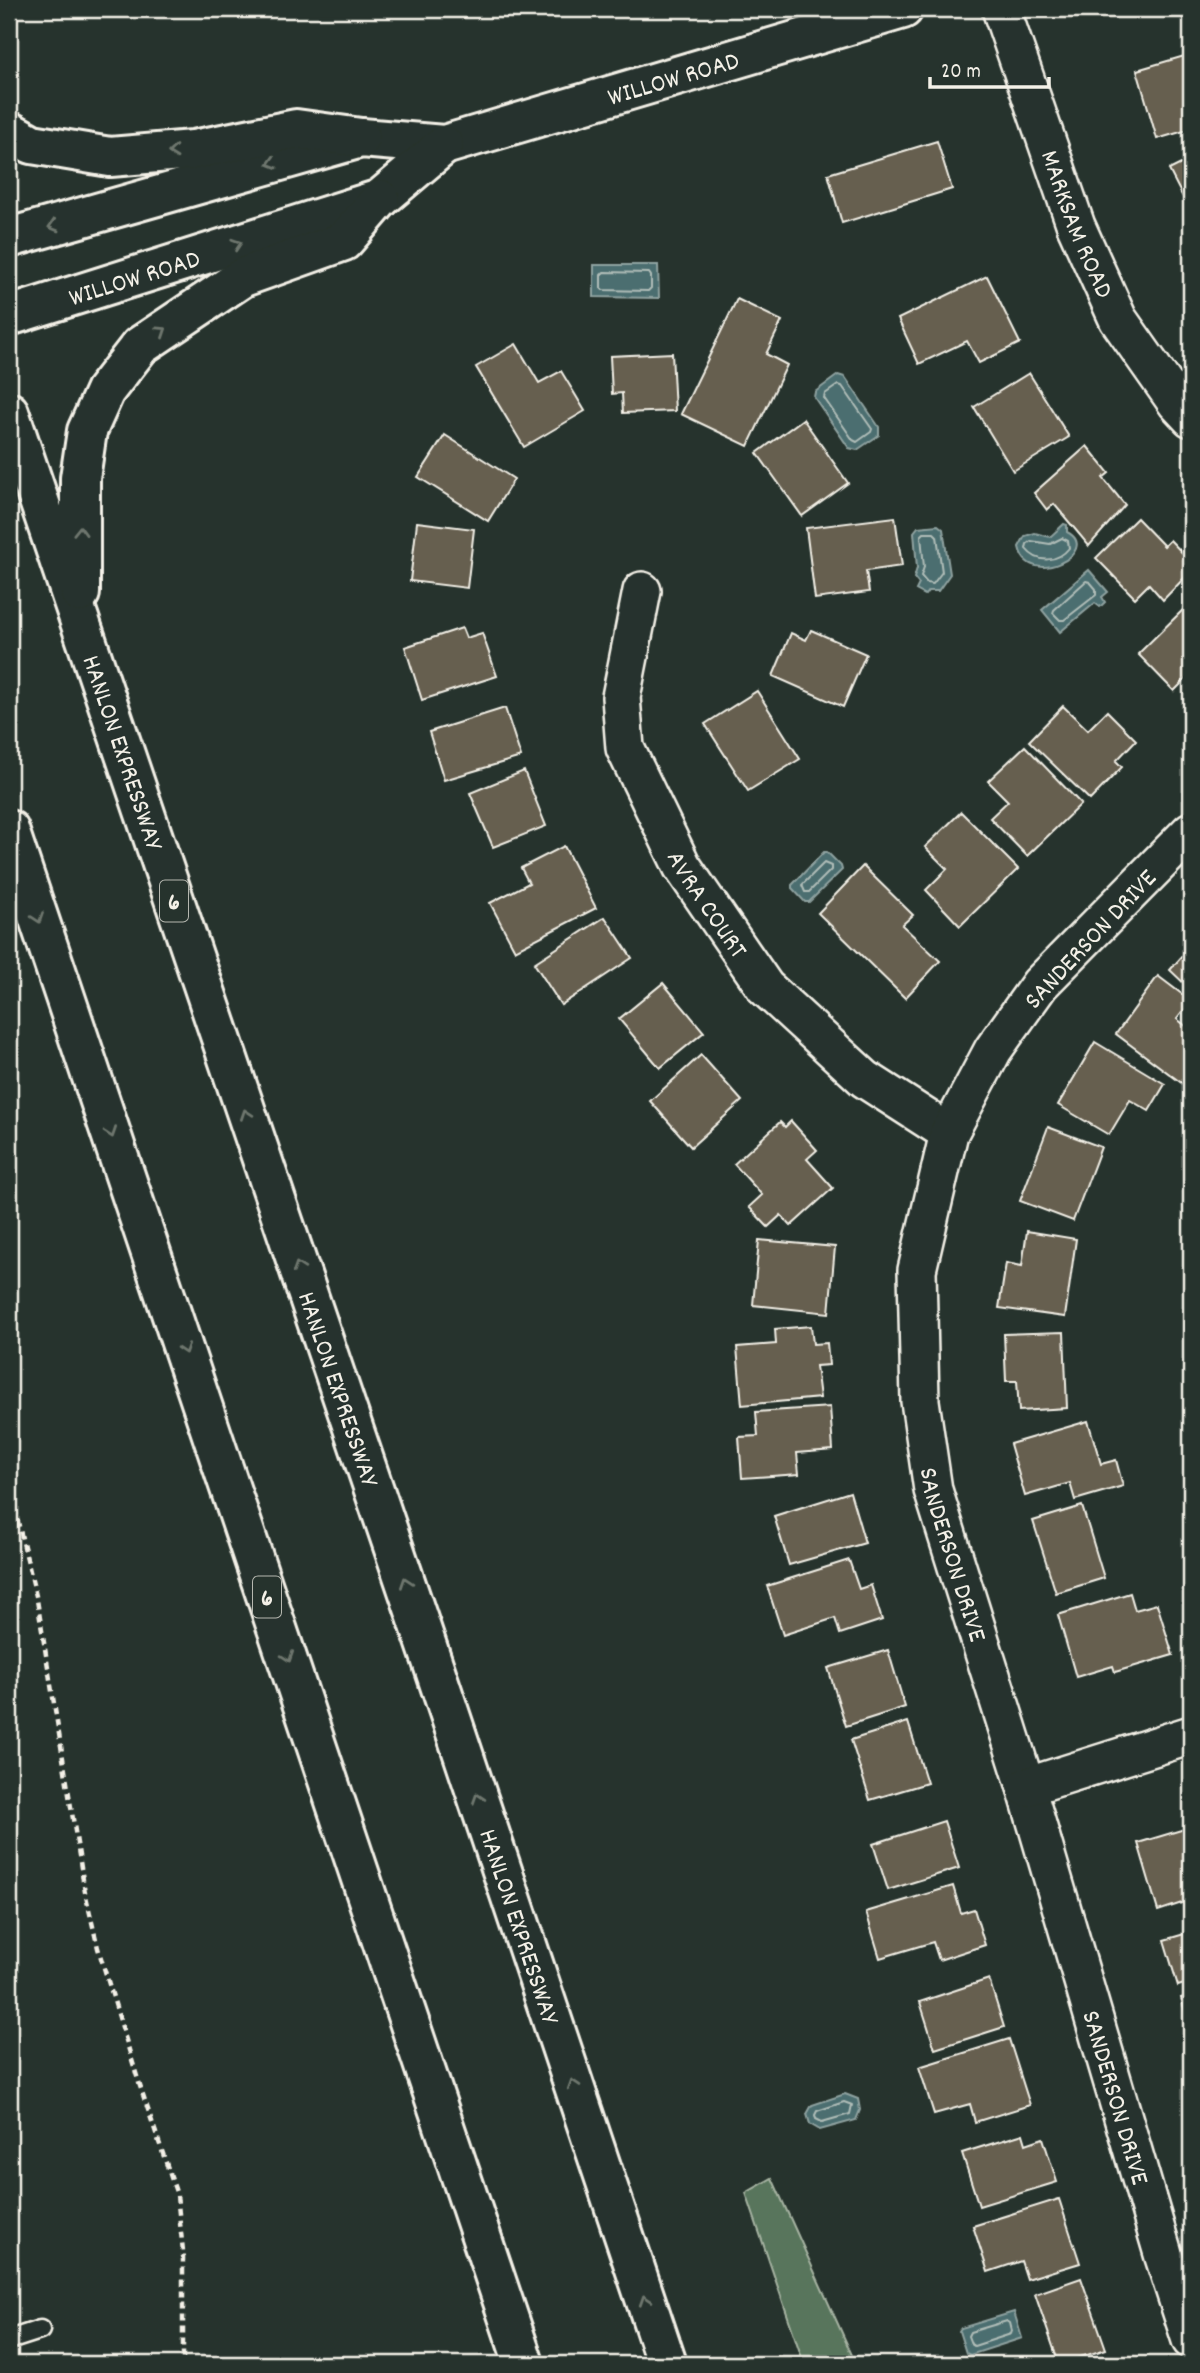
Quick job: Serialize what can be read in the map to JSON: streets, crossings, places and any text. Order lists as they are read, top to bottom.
{
  "streets": {
    "main road": ["WILLOW ROAD", "HANLON EXPRESSWAY", "6"],
    "street": ["MARKSAM ROAD", "AVRA COURT", "SANDERSON DRIVE"]
  },
  "crossings": [
    ["AVRA COURT", "SANDERSON DRIVE"]
  ],
  "scale_bar": "20 m"
}
